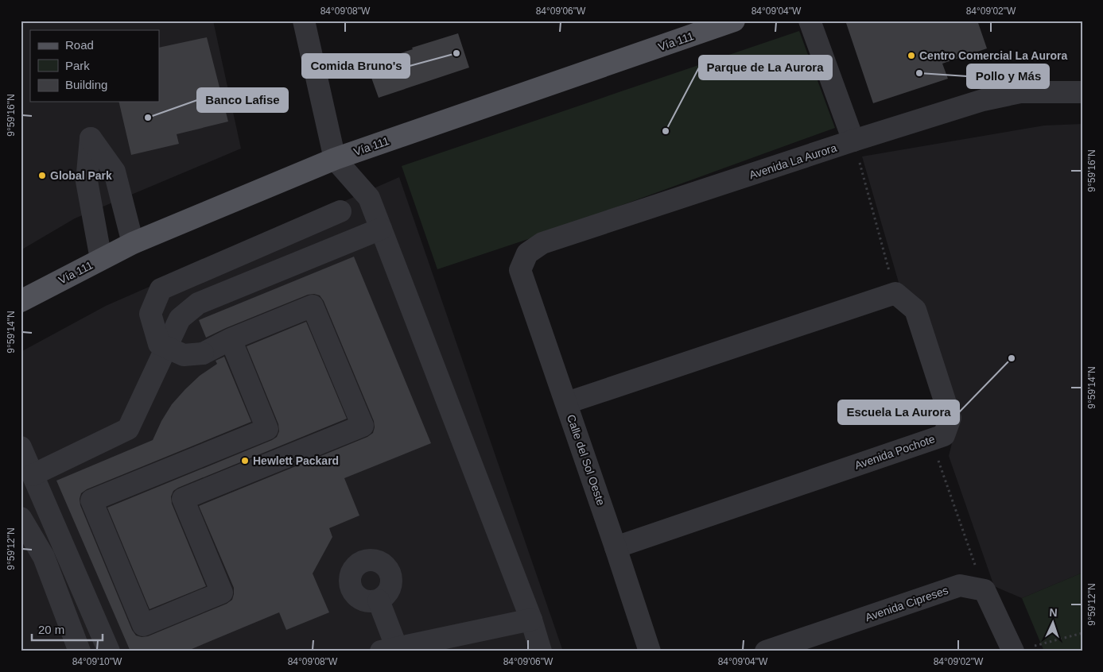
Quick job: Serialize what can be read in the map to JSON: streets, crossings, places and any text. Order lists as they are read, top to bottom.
{
  "streets": {
    "main road": ["Vía 111"],
    "street": [
      "Avenida La Aurora",
      "Avenida Pochote",
      "Calle del Sol Oeste",
      "Avenida Cipreses"
    ]
  },
  "crossings": [
    ["Avenida La Aurora", "Calle del Sol Oeste"],
    ["Avenida Pochote", "Calle del Sol Oeste"]
  ],
  "places": [
    "Comida Bruno's",
    "Centro Comercial La Aurora",
    "Pollo y Más",
    "Banco Lafise",
    "Parque de La Aurora",
    "Global Park",
    "Escuela La Aurora",
    "Hewlett Packard"
  ],
  "legend": ["Road", "Park", "Building"],
  "scale_bar": "20 m",
  "north": "top",
  "coordinates": [
    "84°09'08\"W",
    "84°09'06\"W",
    "84°09'04\"W",
    "84°09'02\"W",
    "9°59'16\"N",
    "9°59'14\"N",
    "9°59'12\"N",
    "84°09'10\"W"
  ]
}
